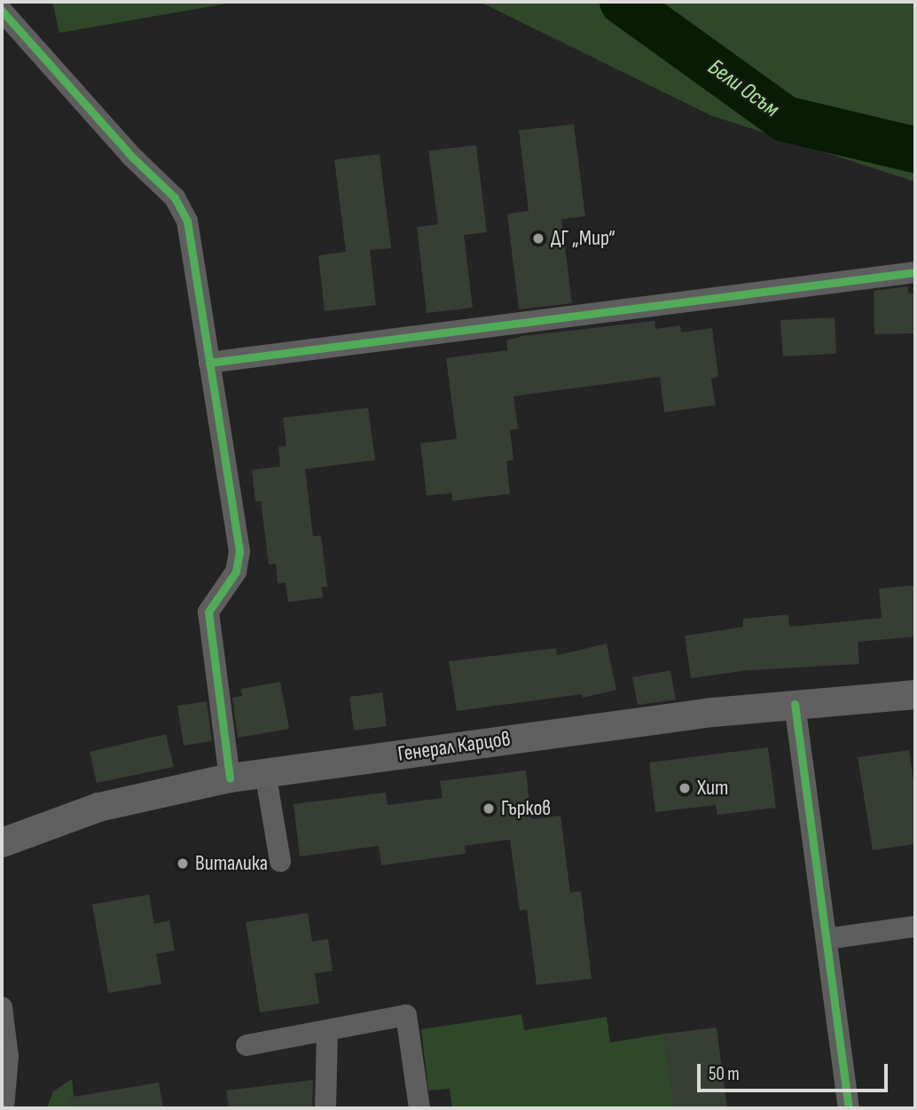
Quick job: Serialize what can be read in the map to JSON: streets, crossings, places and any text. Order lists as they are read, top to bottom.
{
  "streets": {
    "main road": ["Генерал Карцов"]
  },
  "water": ["Бели Осъм"],
  "places": [
    "ДГ „Мир“",
    "Хит",
    "Гърков",
    "Виталика"
  ],
  "scale_bar": "50 m"
}
